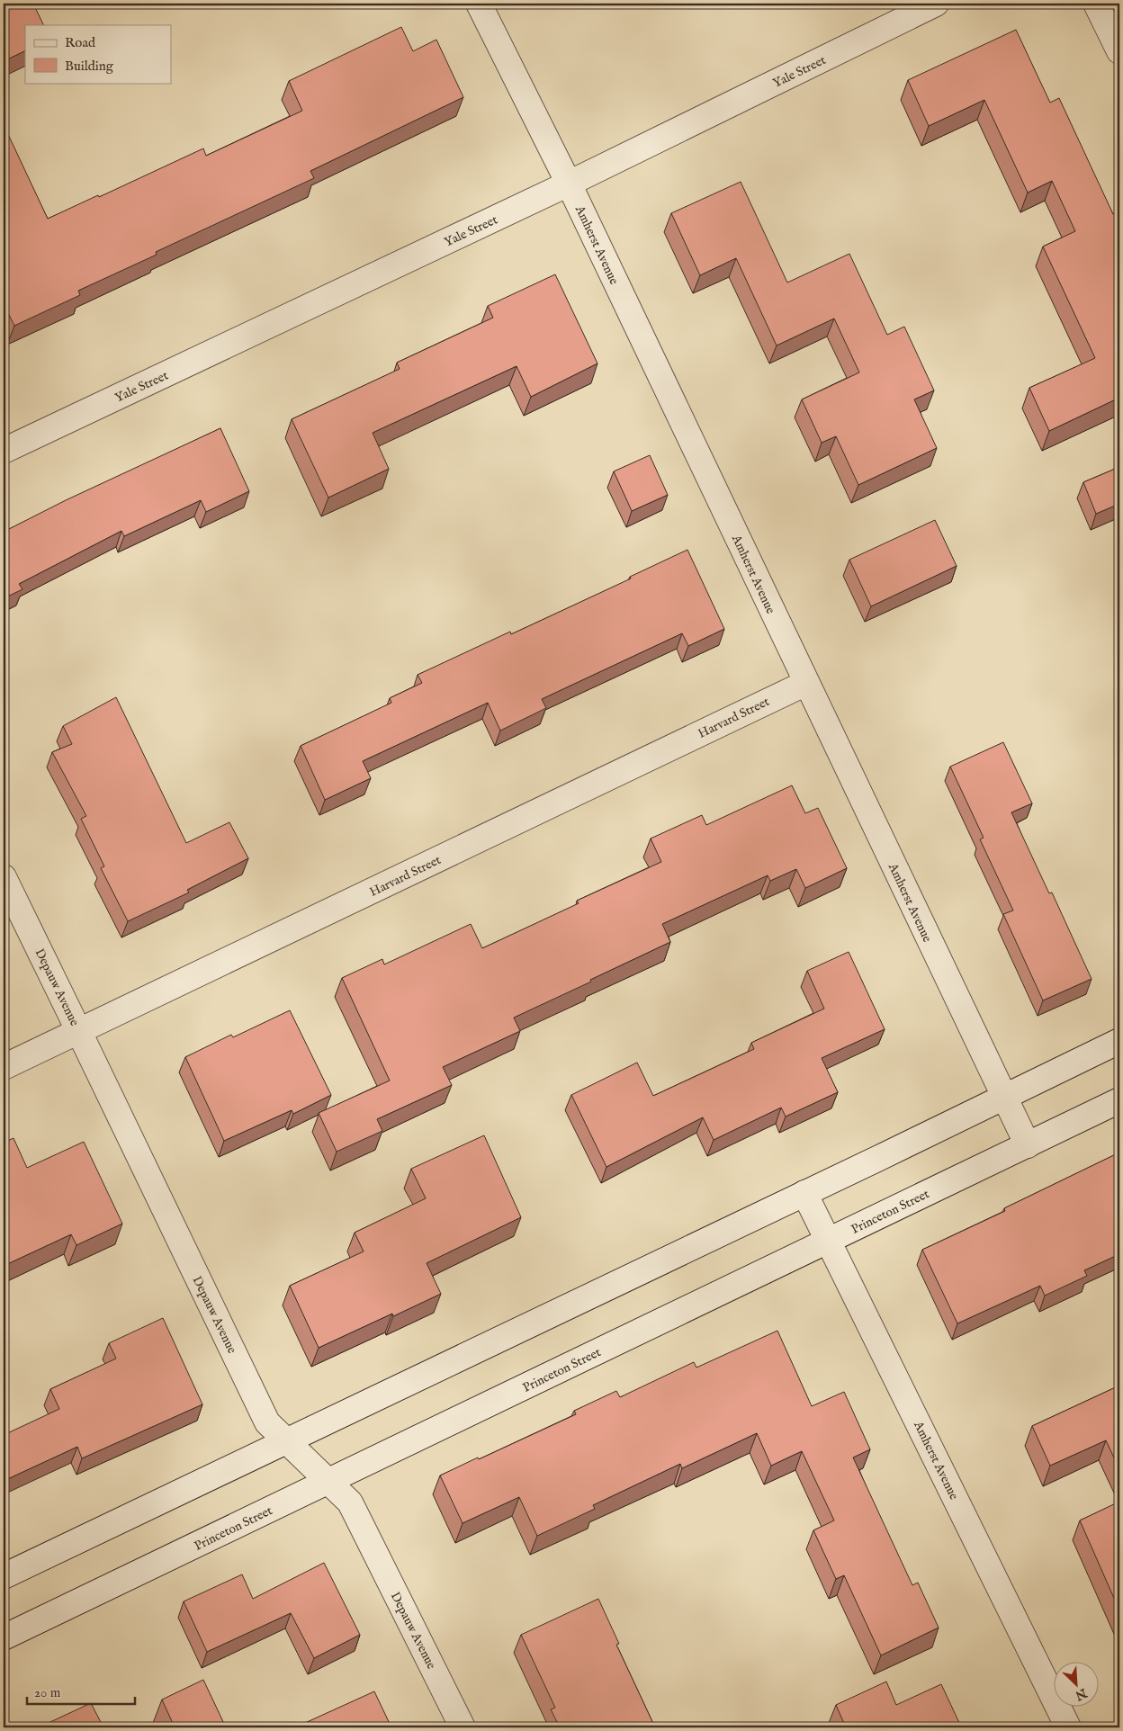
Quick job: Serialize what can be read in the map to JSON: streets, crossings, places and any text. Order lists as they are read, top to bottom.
{
  "streets": {
    "street": [
      "Yale Street",
      "Amherst Avenue",
      "Harvard Street",
      "Depauw Avenue",
      "Princeton Street"
    ]
  },
  "crossings": [
    ["Yale Street", "Amherst Avenue"],
    ["Amherst Avenue", "Harvard Street"],
    ["Amherst Avenue", "Princeton Street"],
    ["Harvard Street", "Depauw Avenue"],
    ["Depauw Avenue", "Princeton Street"]
  ],
  "legend": ["Road", "Building"],
  "scale_bar": "20 m",
  "north": "bottom right"
}
